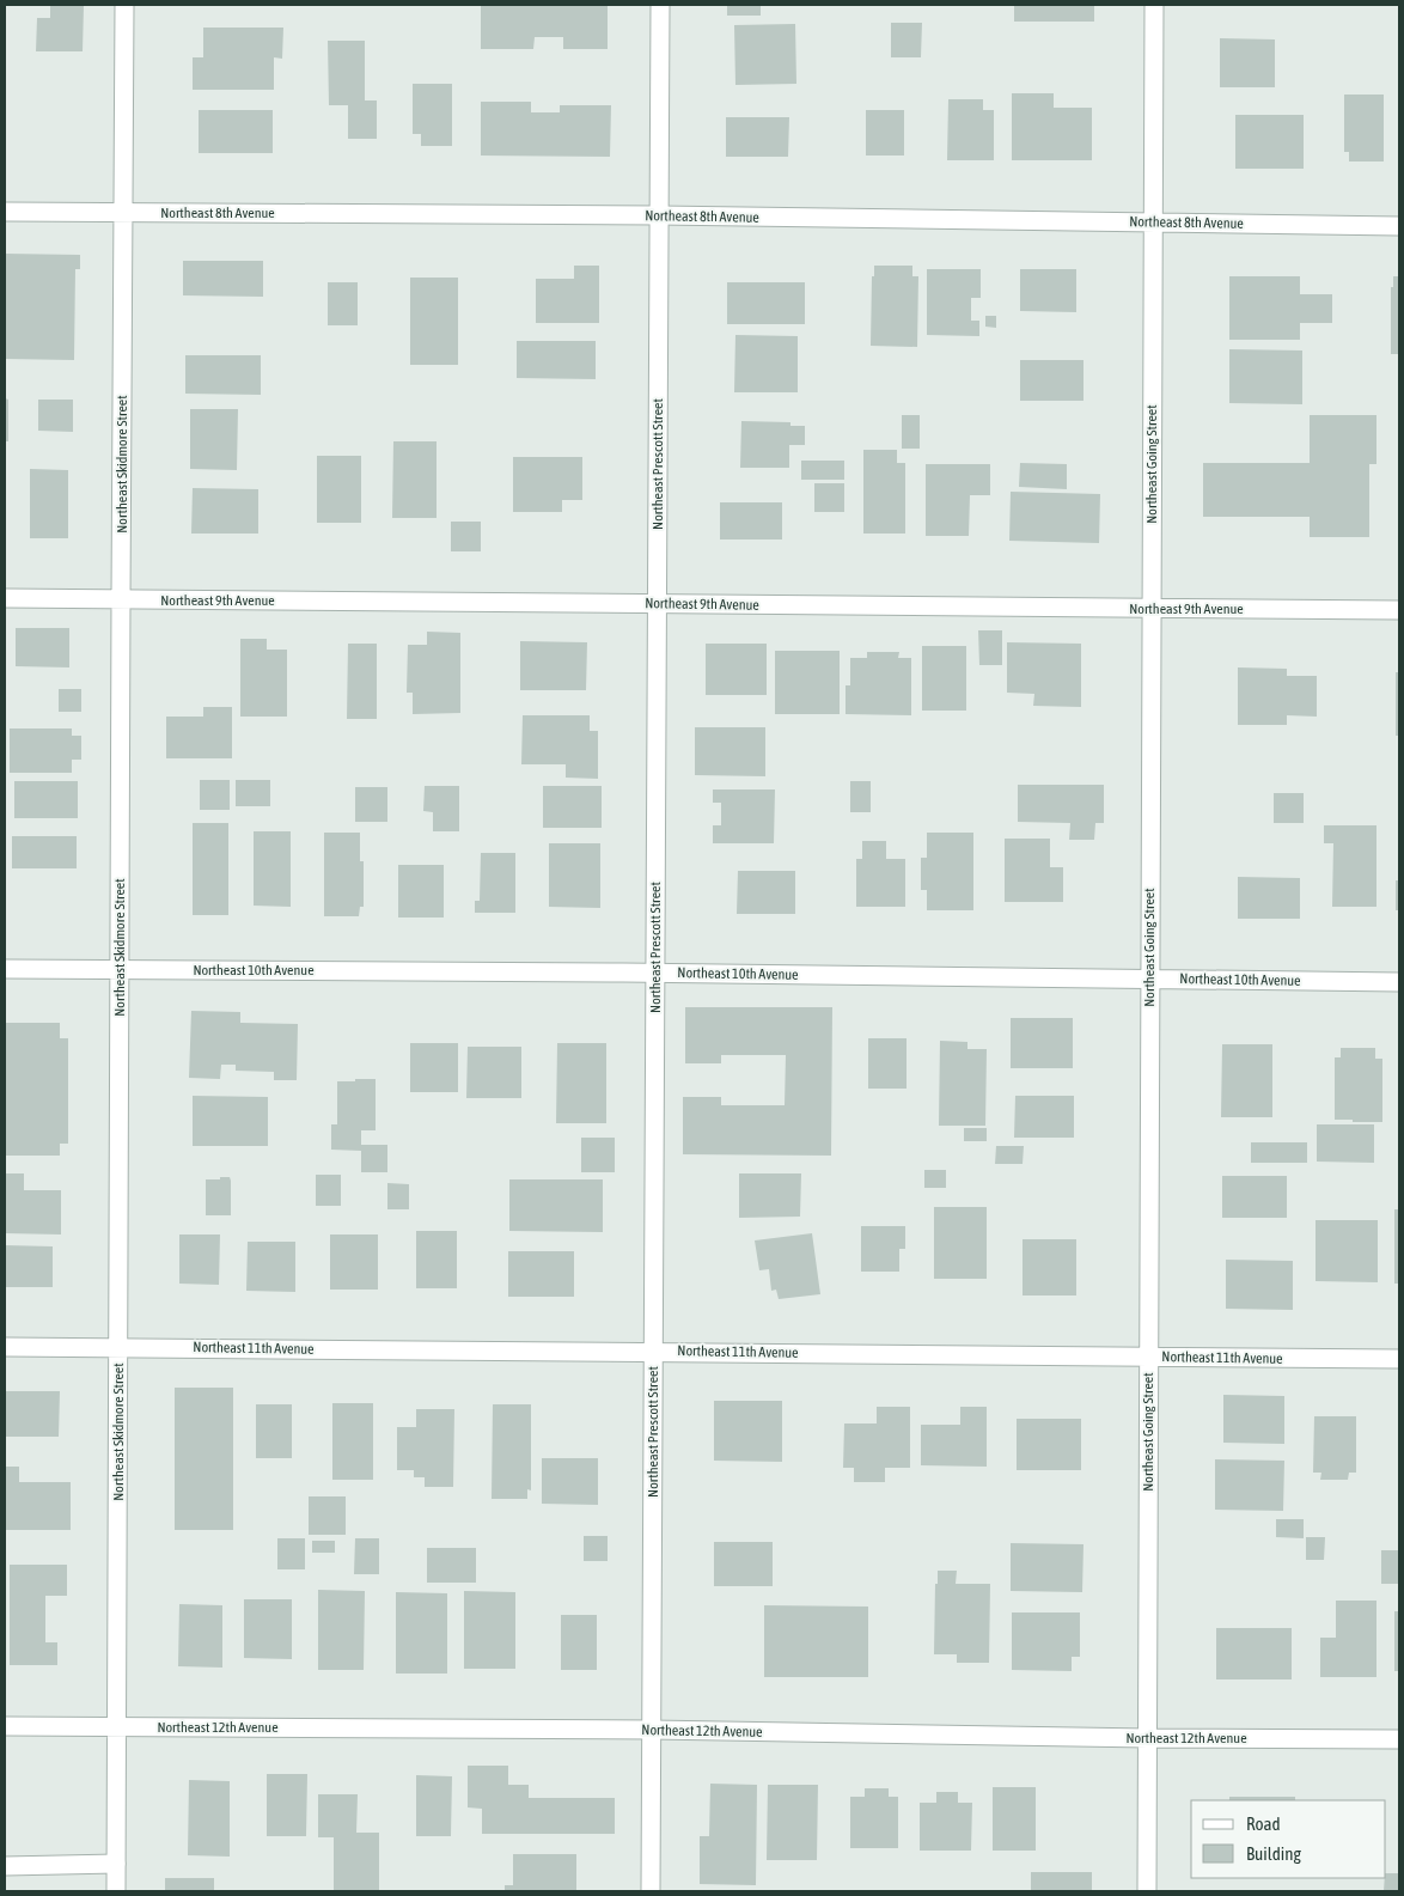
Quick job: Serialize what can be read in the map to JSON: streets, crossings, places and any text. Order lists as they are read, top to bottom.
{
  "streets": {
    "street": [
      "Northeast 8th Avenue",
      "Northeast Skidmore Street",
      "Northeast Prescott Street",
      "Northeast Going Street",
      "Northeast 9th Avenue",
      "Northeast 10th Avenue",
      "Northeast 11th Avenue",
      "Northeast 12th Avenue"
    ]
  },
  "crossings": [
    ["Northeast 8th Avenue", "Northeast Skidmore Street"],
    ["Northeast 8th Avenue", "Northeast Prescott Street"],
    ["Northeast 8th Avenue", "Northeast Going Street"],
    ["Northeast Skidmore Street", "Northeast 9th Avenue"],
    ["Northeast Skidmore Street", "Northeast 10th Avenue"],
    ["Northeast Skidmore Street", "Northeast 11th Avenue"],
    ["Northeast Skidmore Street", "Northeast 12th Avenue"],
    ["Northeast Prescott Street", "Northeast 9th Avenue"],
    ["Northeast Prescott Street", "Northeast 10th Avenue"],
    ["Northeast Prescott Street", "Northeast 11th Avenue"],
    ["Northeast Prescott Street", "Northeast 12th Avenue"],
    ["Northeast Going Street", "Northeast 9th Avenue"],
    ["Northeast Going Street", "Northeast 10th Avenue"],
    ["Northeast Going Street", "Northeast 11th Avenue"],
    ["Northeast Going Street", "Northeast 12th Avenue"]
  ],
  "legend": ["Road", "Building"]
}
